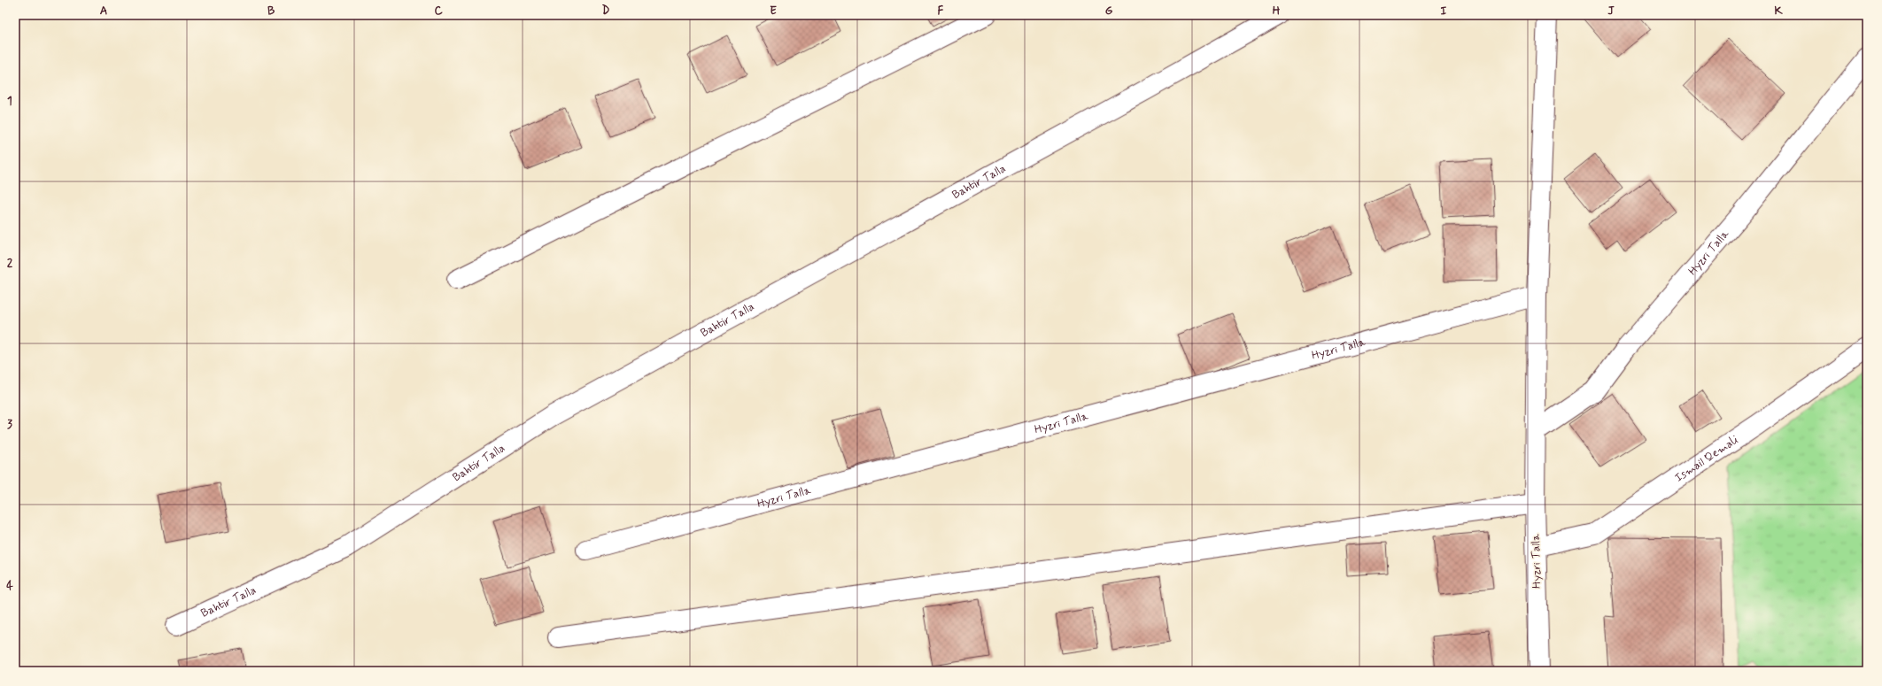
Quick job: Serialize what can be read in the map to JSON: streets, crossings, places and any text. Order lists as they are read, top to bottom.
{
  "streets": {
    "street": ["Bahtir Talla", "Hyzri Talla", "Ismail Qemali"]
  },
  "crossings": [
    ["Hyzri Talla", "Ismail Qemali"]
  ],
  "grid": {
    "columns": [
      "A",
      "B",
      "C",
      "D",
      "E",
      "F",
      "G",
      "H",
      "I",
      "J",
      "K"
    ],
    "rows": [
      "1",
      "2",
      "3",
      "4"
    ]
  }
}
